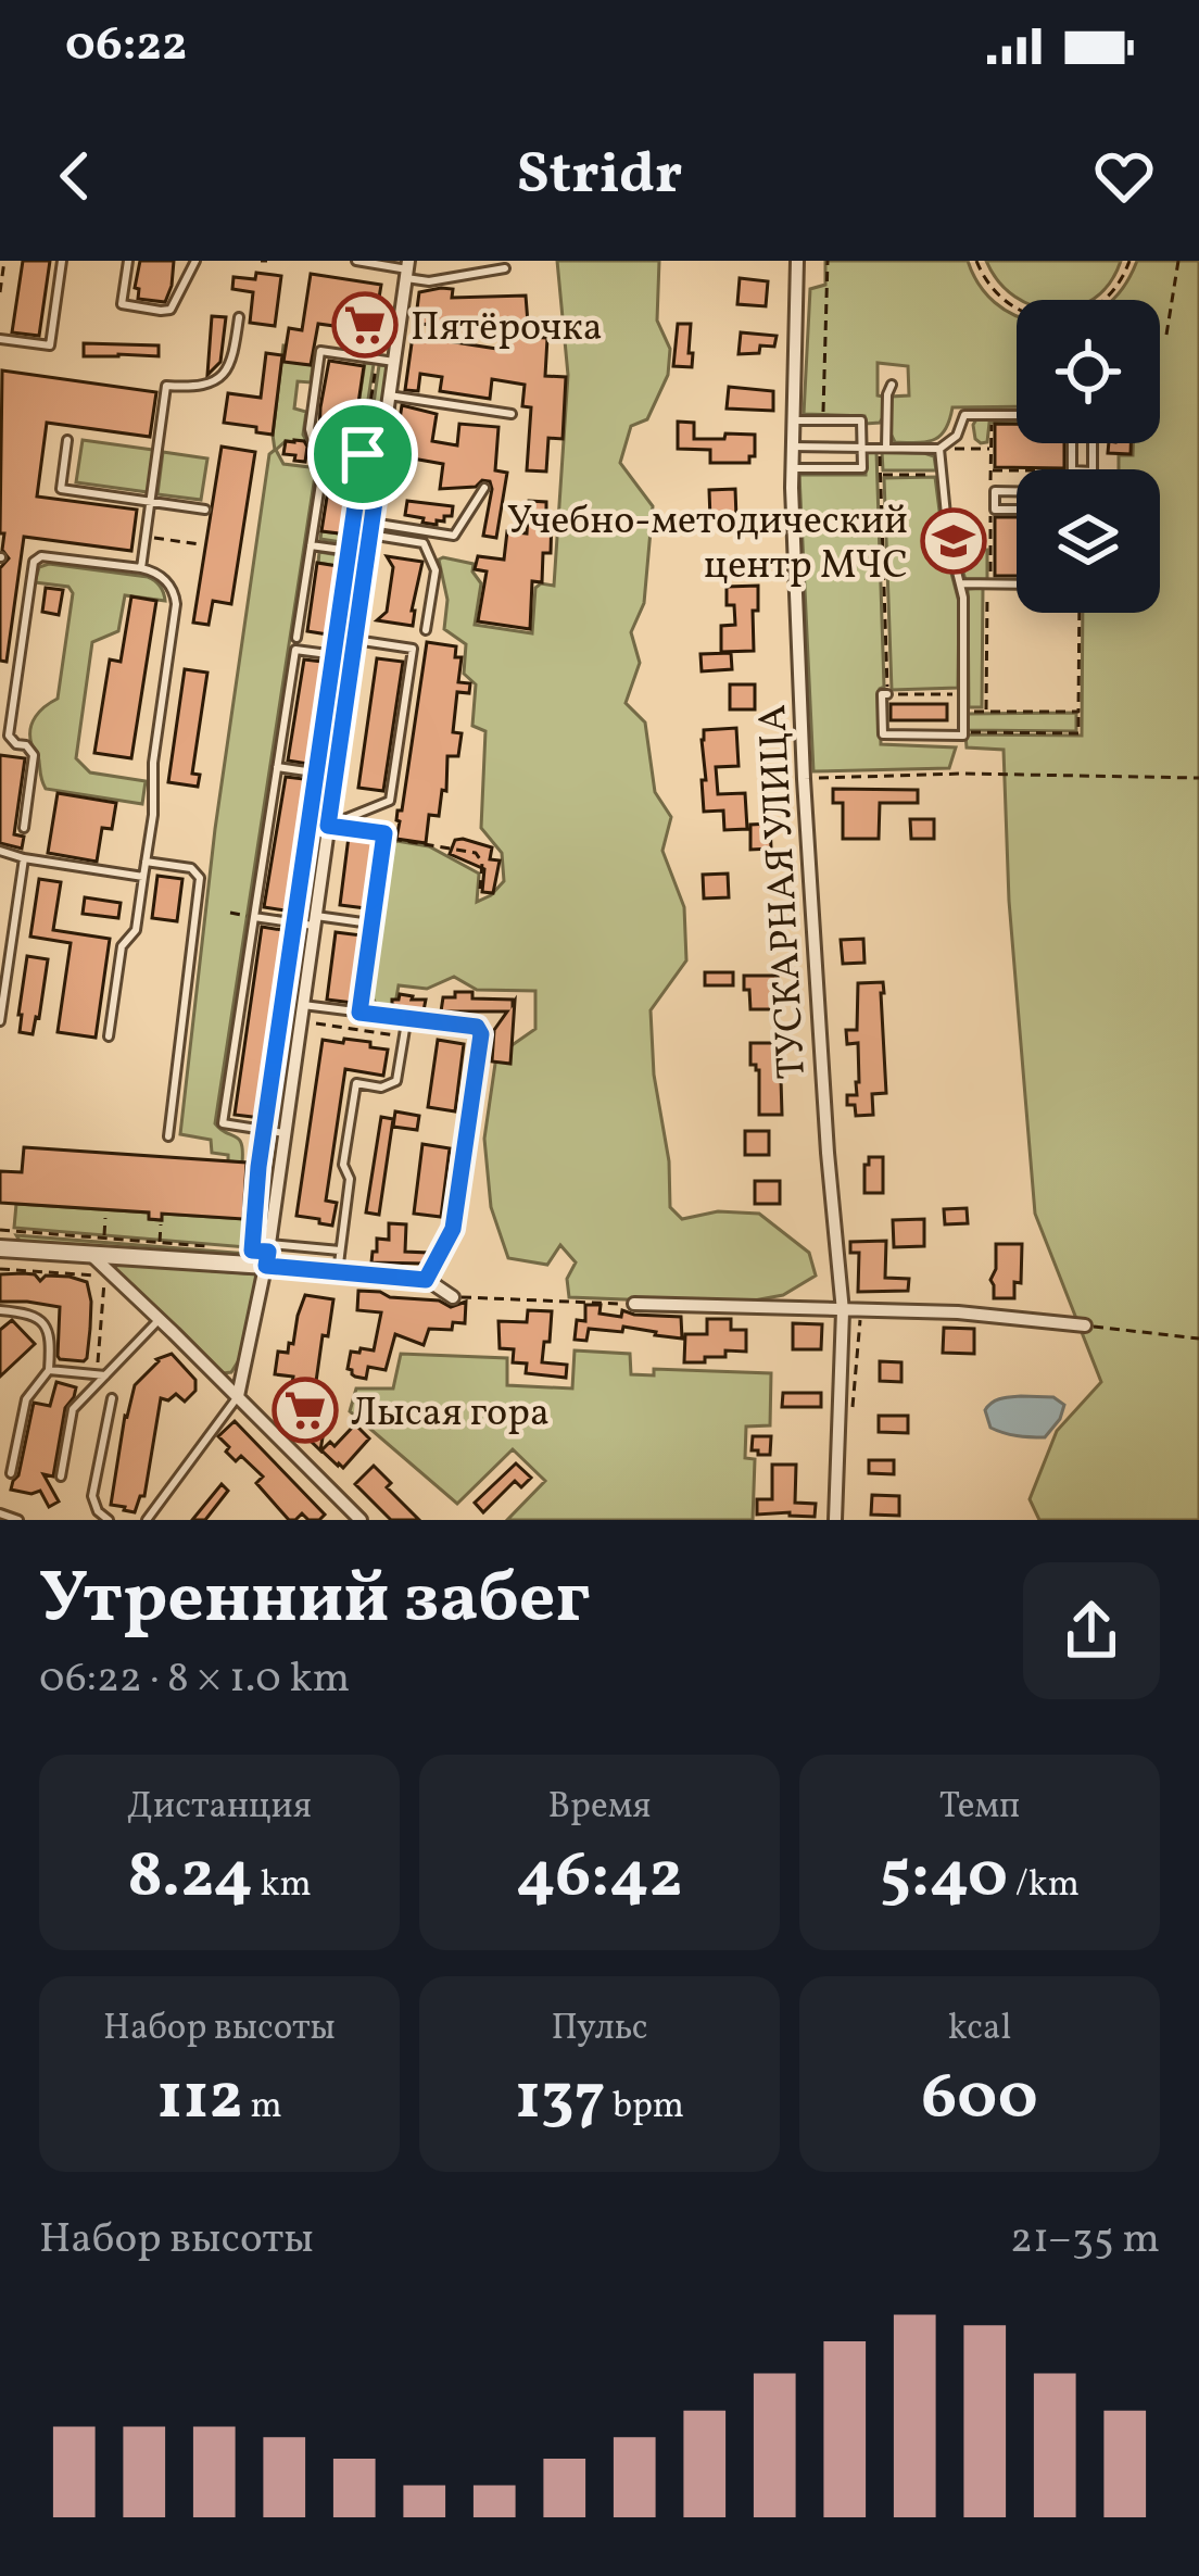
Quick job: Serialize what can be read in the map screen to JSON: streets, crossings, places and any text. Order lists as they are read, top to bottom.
{
  "streets": {
    "street": ["ТУСКАРНАЯ УЛИЦА"]
  },
  "places": {
    "supermarket": ["Пятёрочка", "Лысая гора"],
    "school or university": ["Учебно-методический центр МЧС"]
  },
  "page": {
    "status": "06:22",
    "header": "Stridr",
    "heading": ["Утренний забег", "06:22 · 8 × 1.0 km"],
    "stats": [
      ["Дистанция", "8.24 km"],
      ["Время", "46:42"],
      ["Темп", "5:40 /km"],
      ["Набор высоты", "112 m"],
      ["Пульс", "137 bpm"],
      ["kcal", "600"]
    ],
    "chart": ["Набор высоты", "21–35 m"]
  }
}
